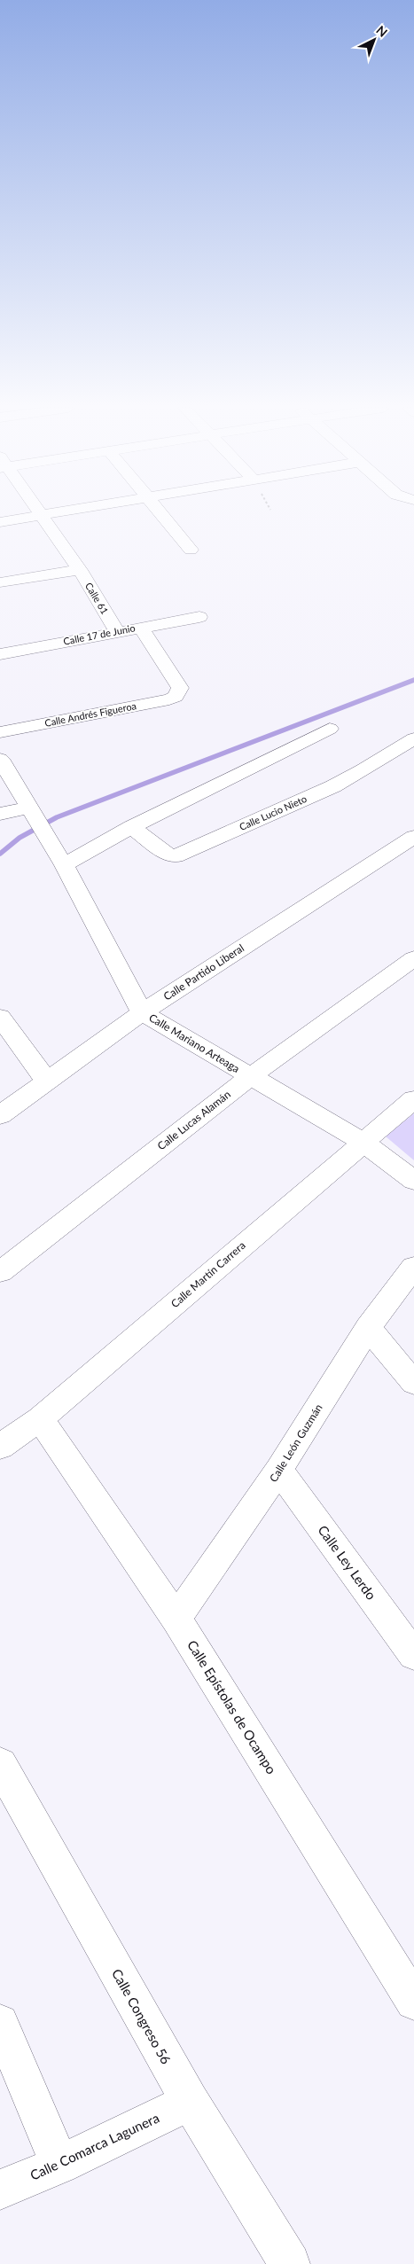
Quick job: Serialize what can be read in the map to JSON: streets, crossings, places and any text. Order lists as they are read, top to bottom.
{
  "streets": {
    "street": [
      "Calle 61",
      "Calle 17 de Junio",
      "Calle Andrés Figueroa",
      "Calle Lucio Nieto",
      "Calle Partido Liberal",
      "Calle Mariano Arteaga",
      "Calle Lucas Alamán",
      "Calle Martín Carrera",
      "Calle León Guzmán",
      "Calle Ley Lerdo",
      "Calle Epístolas de Ocampo",
      "Calle Congreso 56",
      "Calle Comarca Lagunera"
    ]
  },
  "crossings": [
    ["Calle 61", "Calle 17 de Junio"],
    ["Calle 17 de Junio", "Calle Andrés Figueroa"],
    ["Calle Partido Liberal", "Calle Mariano Arteaga"],
    ["Calle Mariano Arteaga", "Calle Lucas Alamán"],
    ["Calle Mariano Arteaga", "Calle Martín Carrera"],
    ["Calle Martín Carrera", "Calle Epístolas de Ocampo"],
    ["Calle León Guzmán", "Calle Ley Lerdo"],
    ["Calle León Guzmán", "Calle Epístolas de Ocampo"],
    ["Calle Congreso 56", "Calle Comarca Lagunera"]
  ],
  "north": "top right"
}
